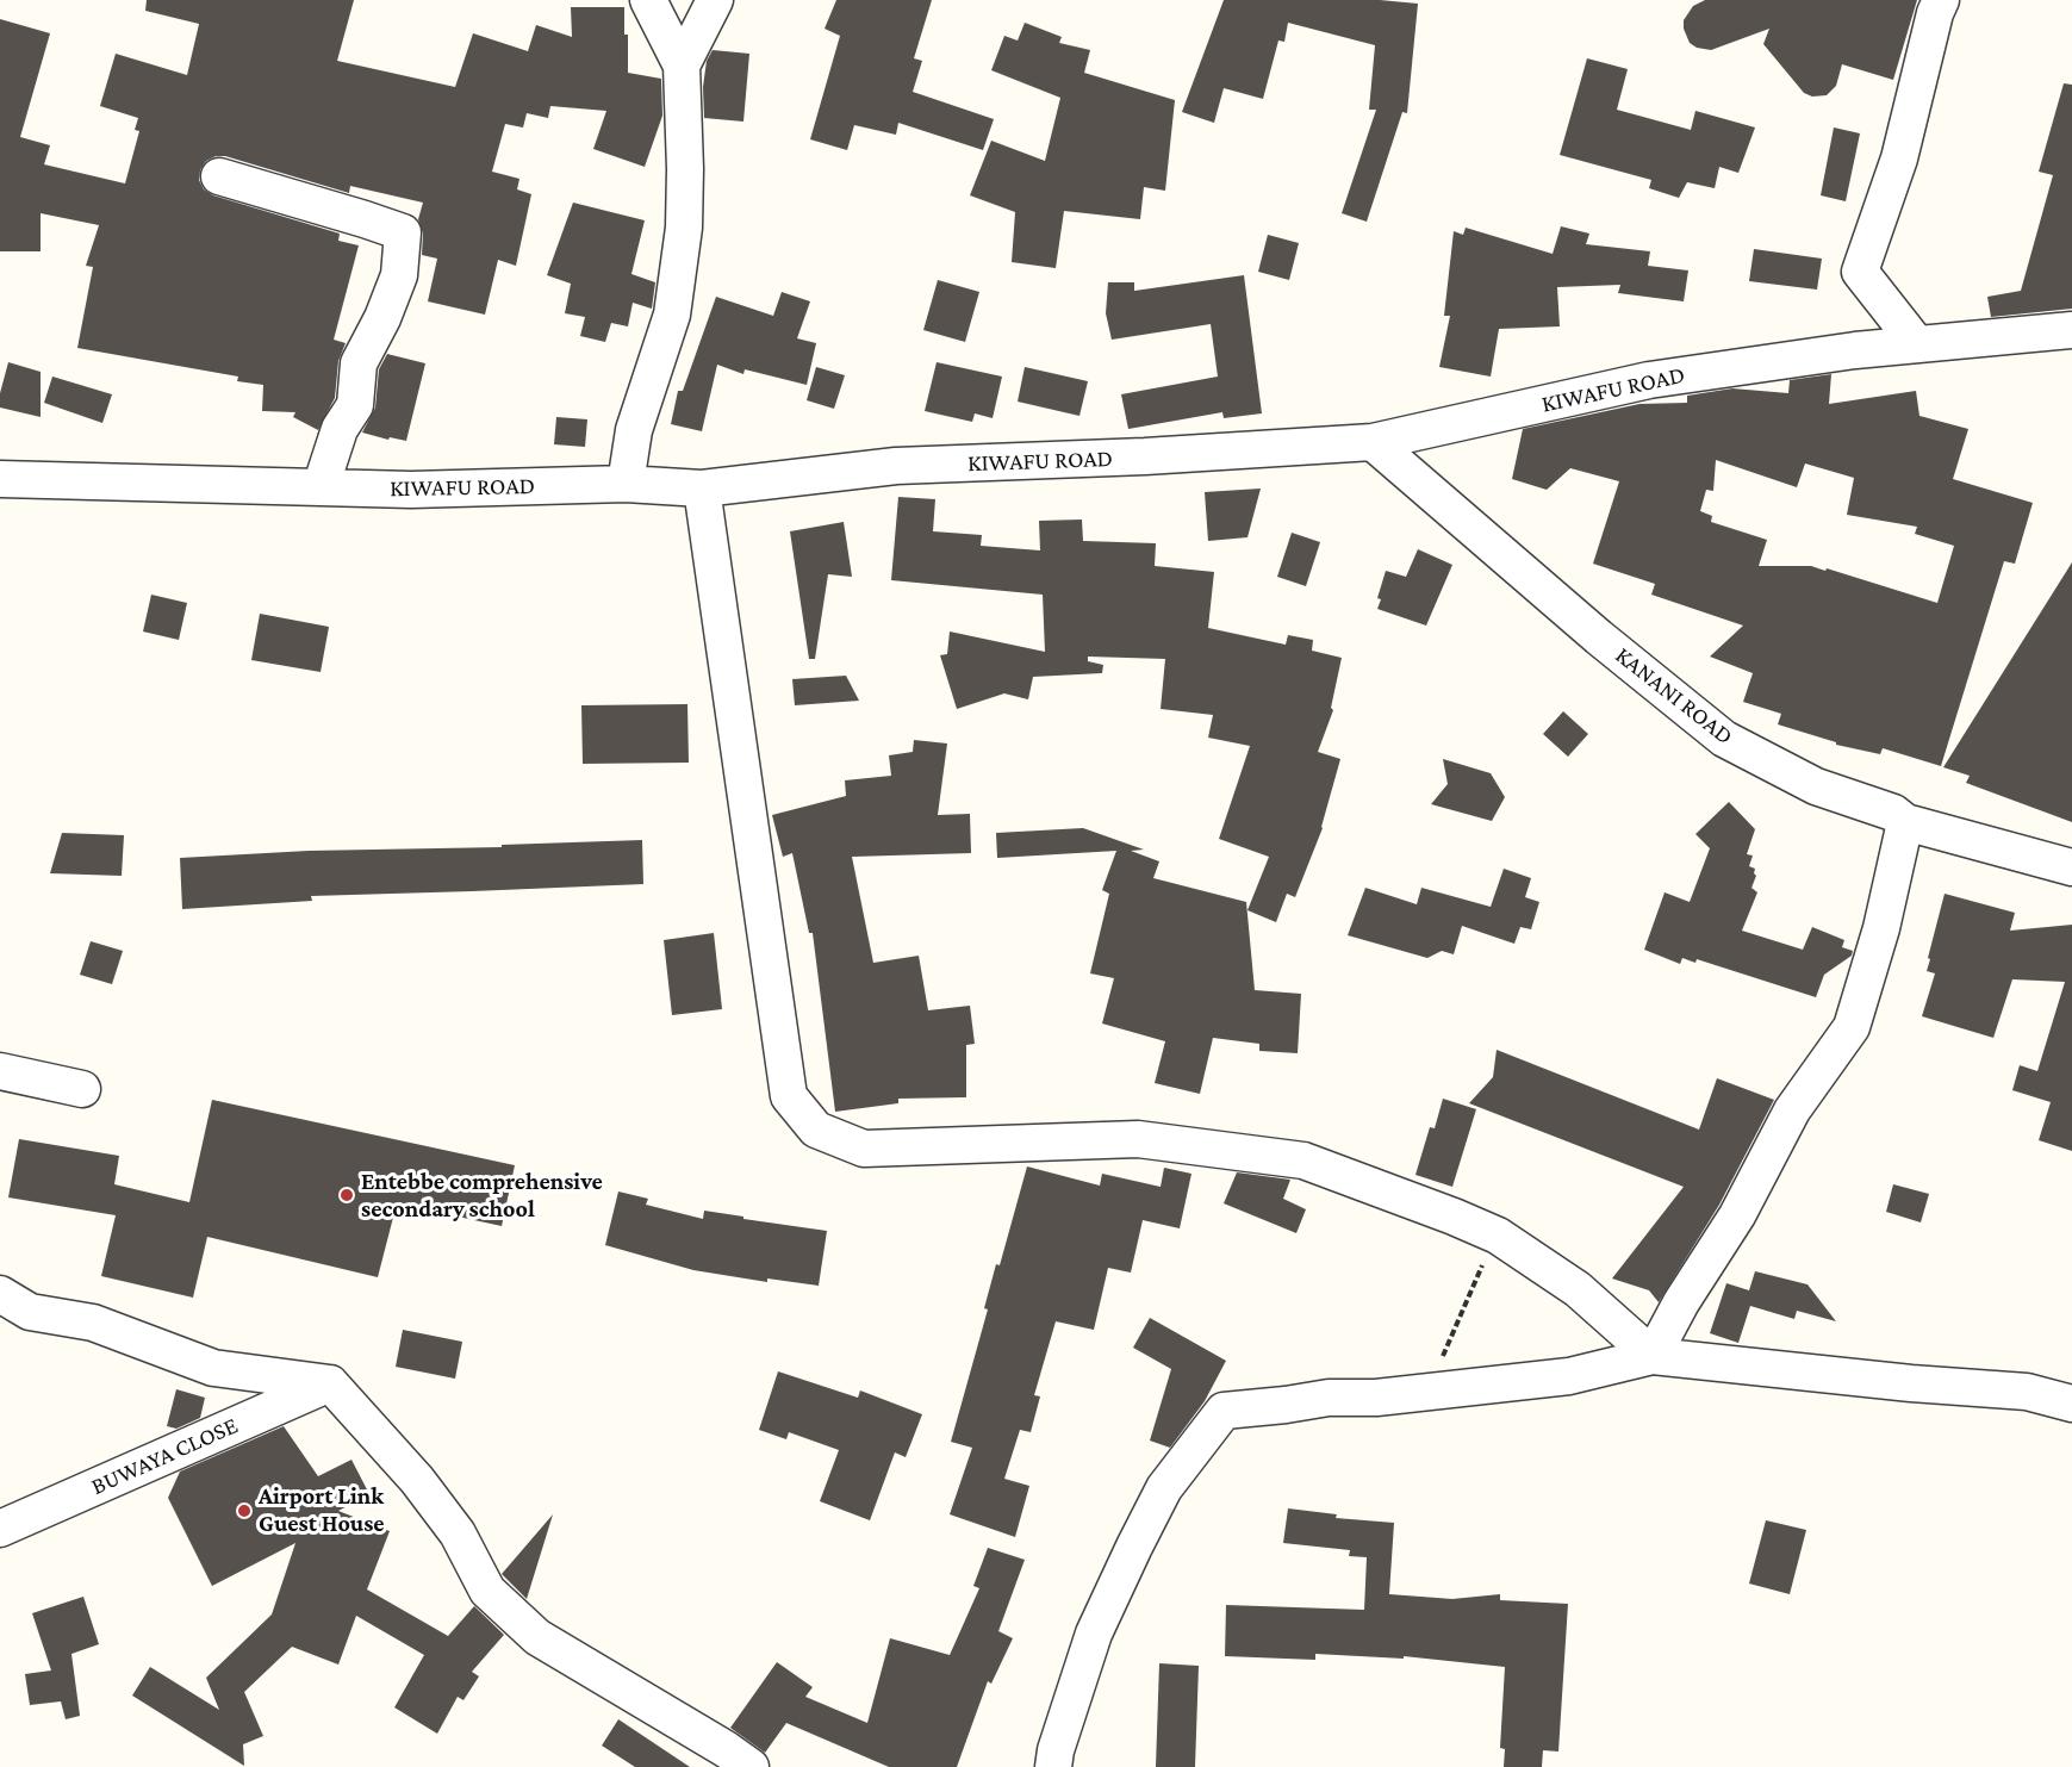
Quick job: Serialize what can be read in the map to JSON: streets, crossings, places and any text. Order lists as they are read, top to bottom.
{
  "streets": {
    "street": ["KIWAFU ROAD", "KANANI ROAD", "BUWAYA CLOSE"]
  },
  "crossings": [
    ["KIWAFU ROAD", "KANANI ROAD"]
  ],
  "places": ["Entebbe comprehensive secondary school", "Airport Link Guest House"]
}
